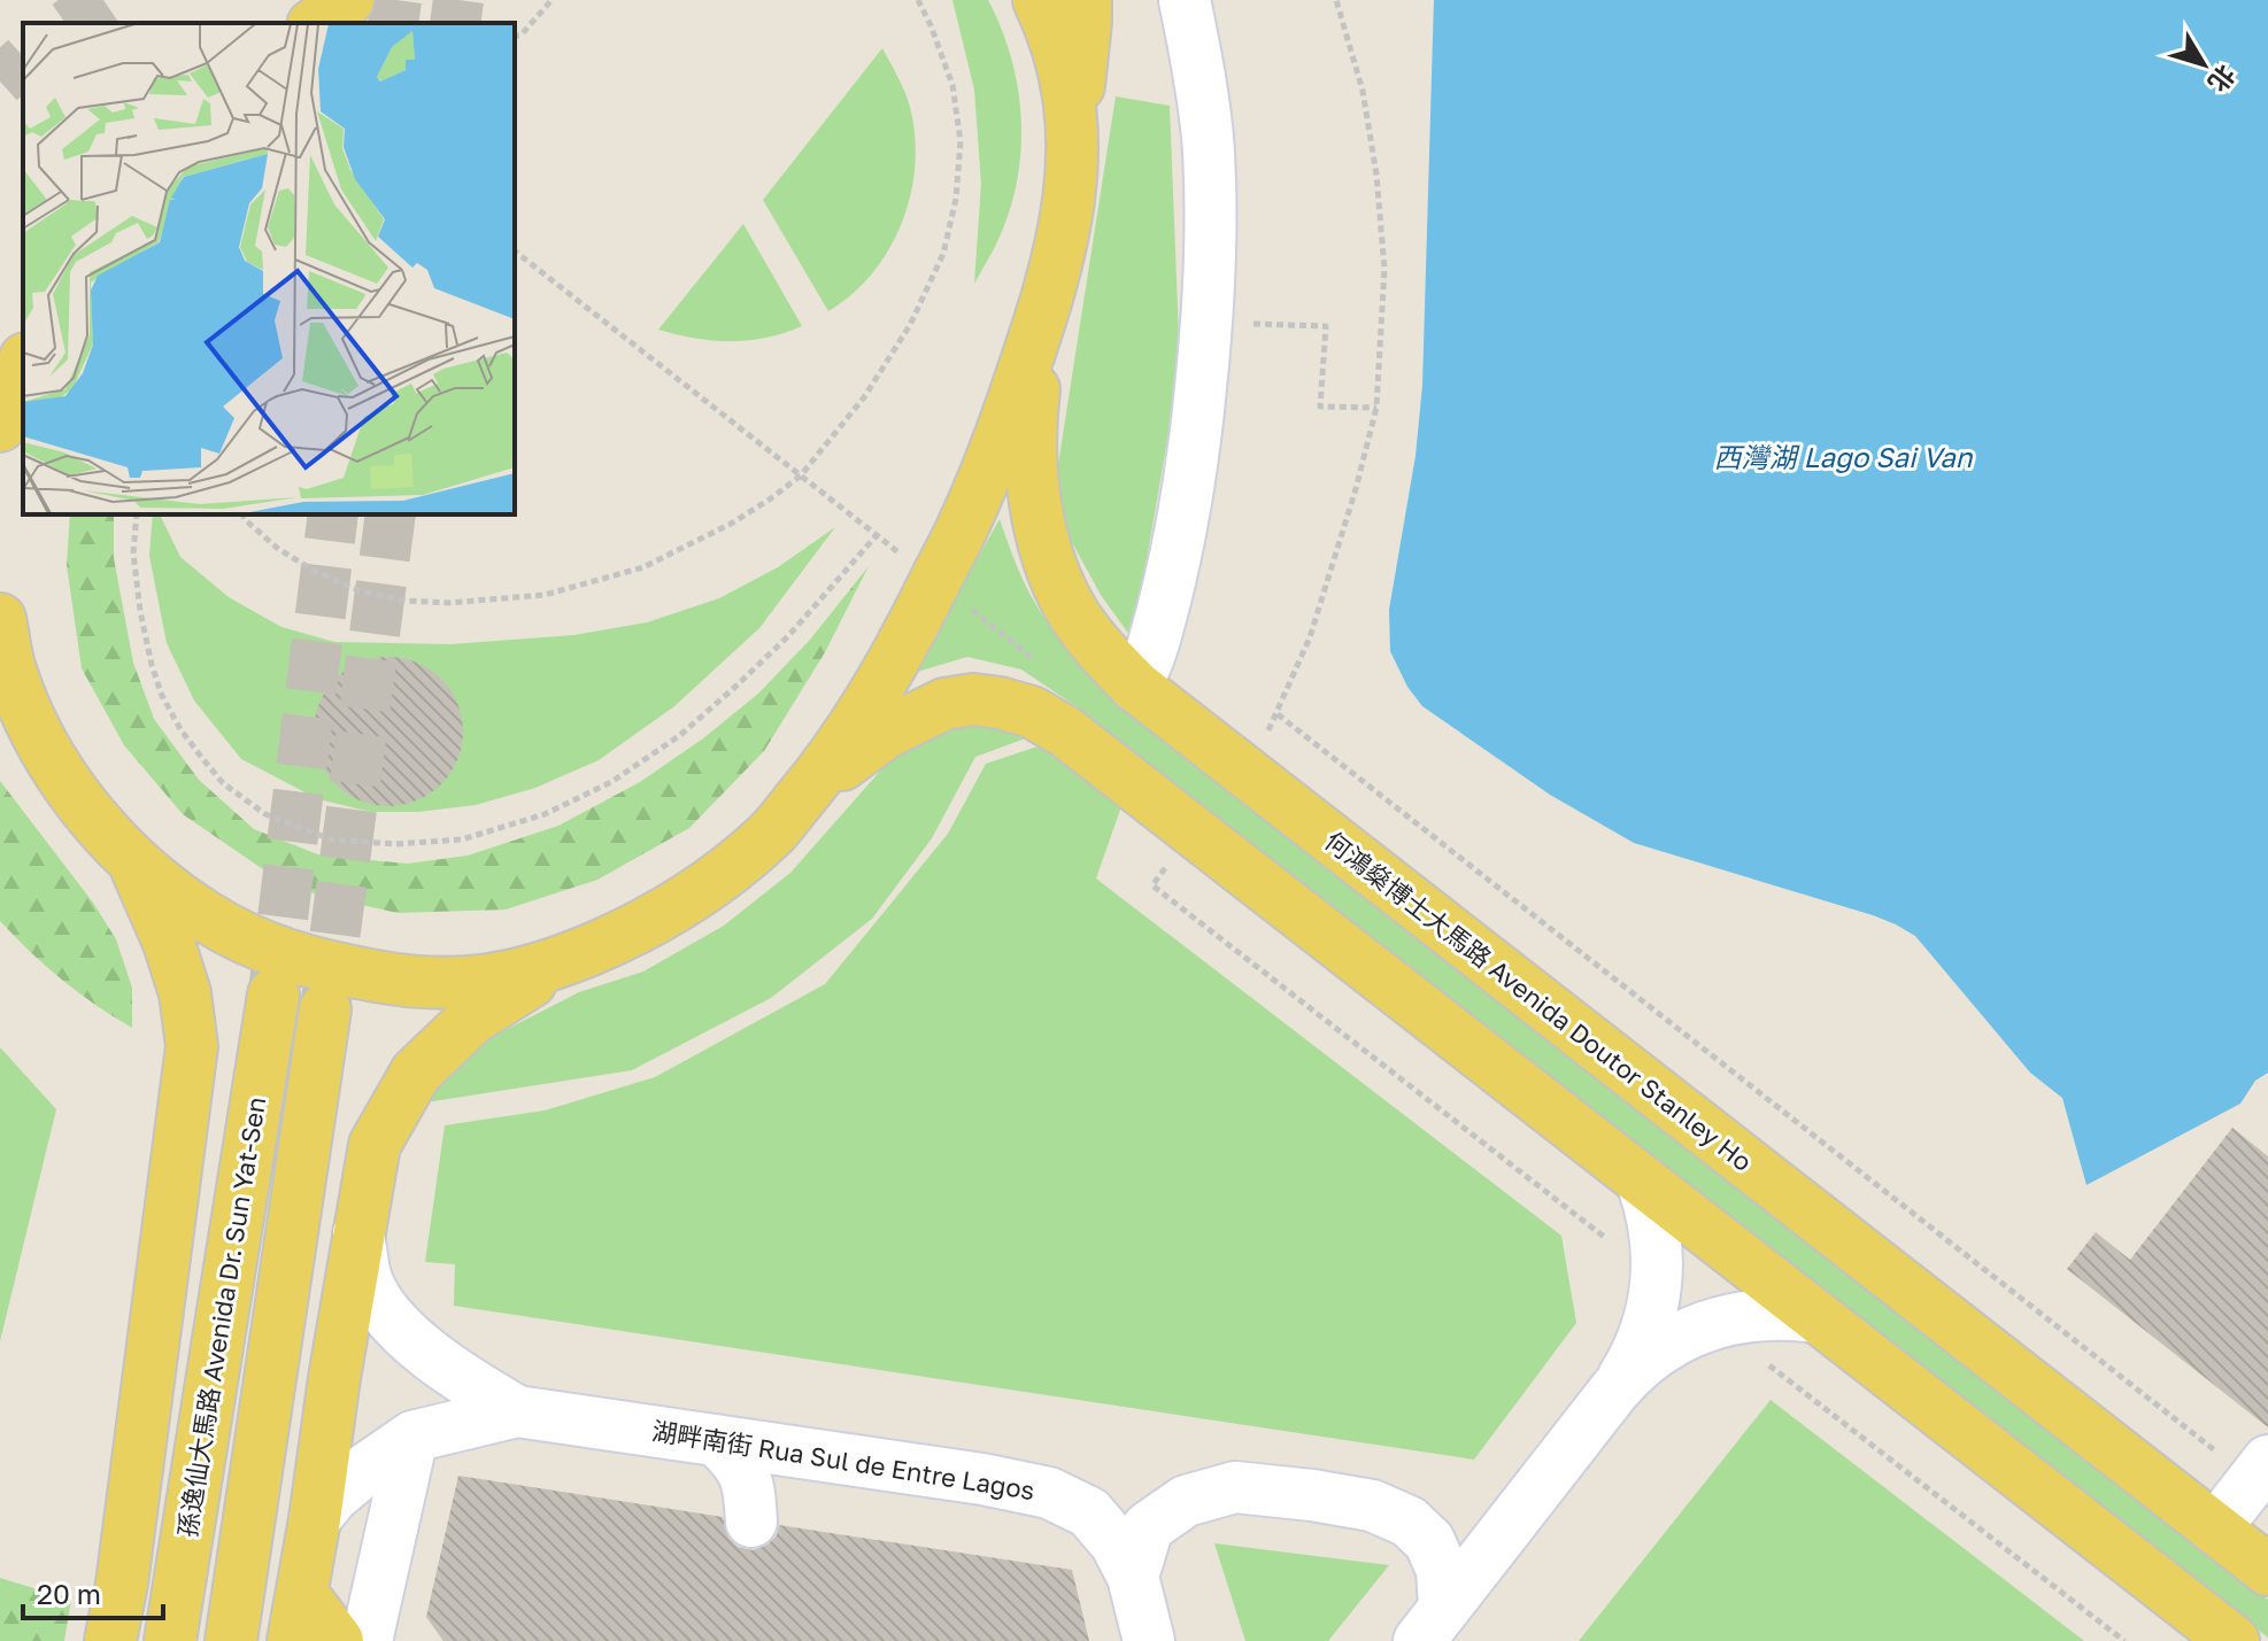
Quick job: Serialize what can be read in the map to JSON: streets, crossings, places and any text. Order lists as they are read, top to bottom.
{
  "streets": {
    "main road": ["何鴻燊博士大馬路 Avenida Doutor Stanley Ho", "孫逸仙大馬路 Avenida Dr. Sun Yat-Sen"],
    "street": ["湖畔南街 Rua Sul de Entre Lagos"]
  },
  "water": ["西灣湖 Lago Sai Van"],
  "scale_bar": "20 m",
  "north": "bottom right"
}
